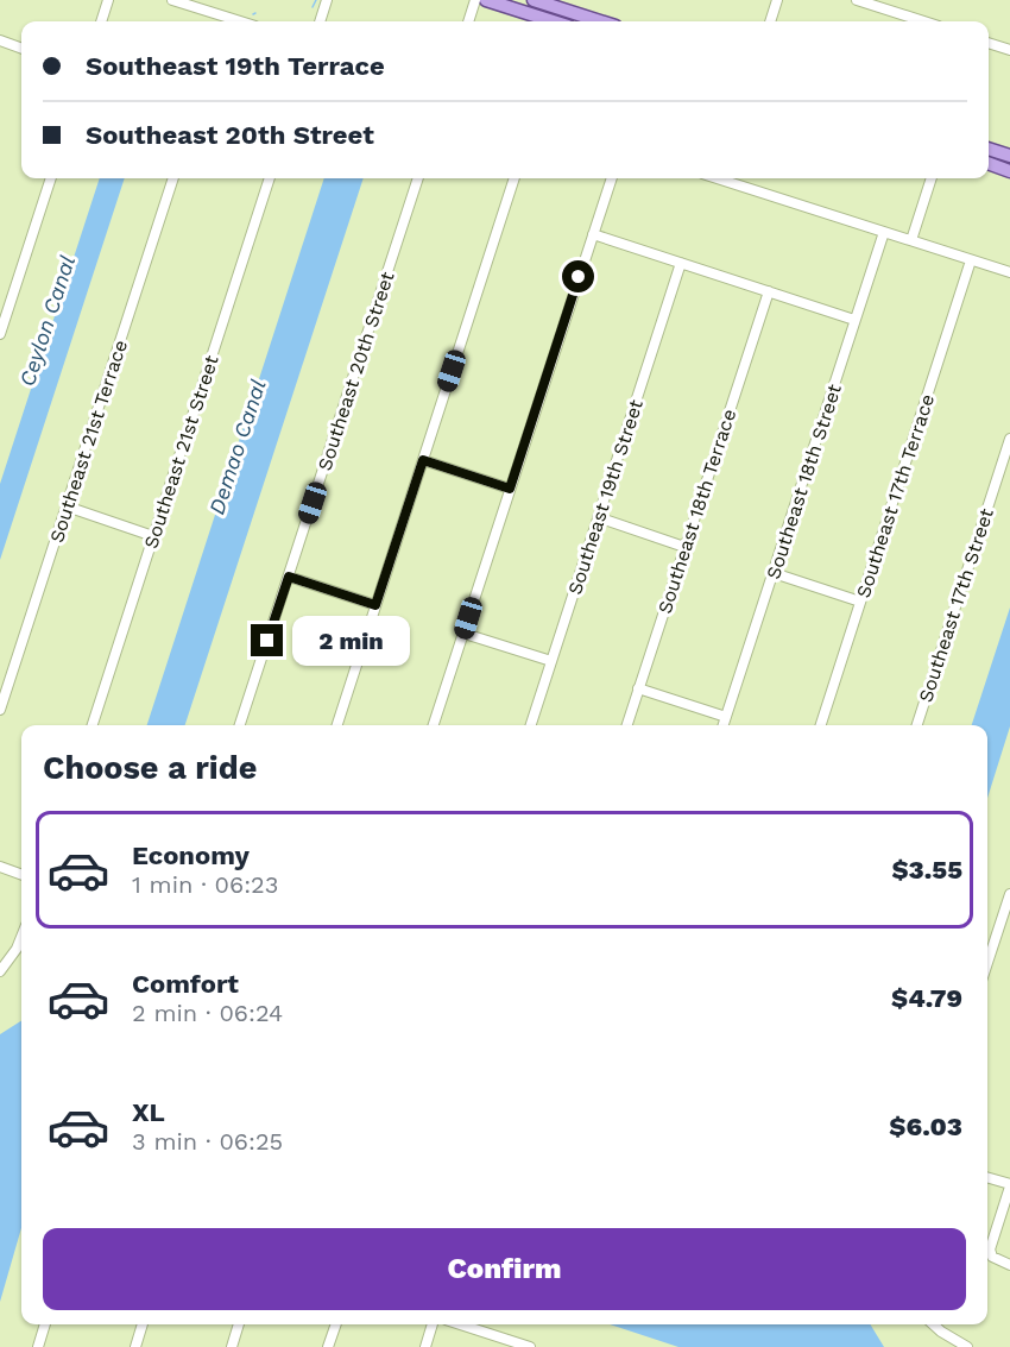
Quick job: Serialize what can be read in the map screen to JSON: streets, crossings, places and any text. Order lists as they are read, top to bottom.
{
  "streets": {
    "street": [
      "Southeast 20th Street",
      "Southeast 21st Terrace",
      "Southeast 21st Street",
      "Southeast 18th Street",
      "Southeast 17th Terrace",
      "Southeast 19th Street",
      "Southeast 18th Terrace",
      "Southeast 17th Street"
    ]
  },
  "water": ["Ceylon Canal", "Demao Canal"],
  "page": {
    "banner": ["Southeast 19th Terrace", "Southeast 20th Street"],
    "bubble": "2 min",
    "heading": "Choose a ride",
    "list": [
      {
        "name": "Economy",
        "note": "1 min · 06:23",
        "value": "$3.55"
      },
      {
        "name": "Comfort",
        "note": "2 min · 06:24",
        "value": "$4.79"
      },
      {
        "name": "XL",
        "note": "3 min · 06:25",
        "value": "$6.03"
      }
    ],
    "buttons": "Confirm"
  }
}
